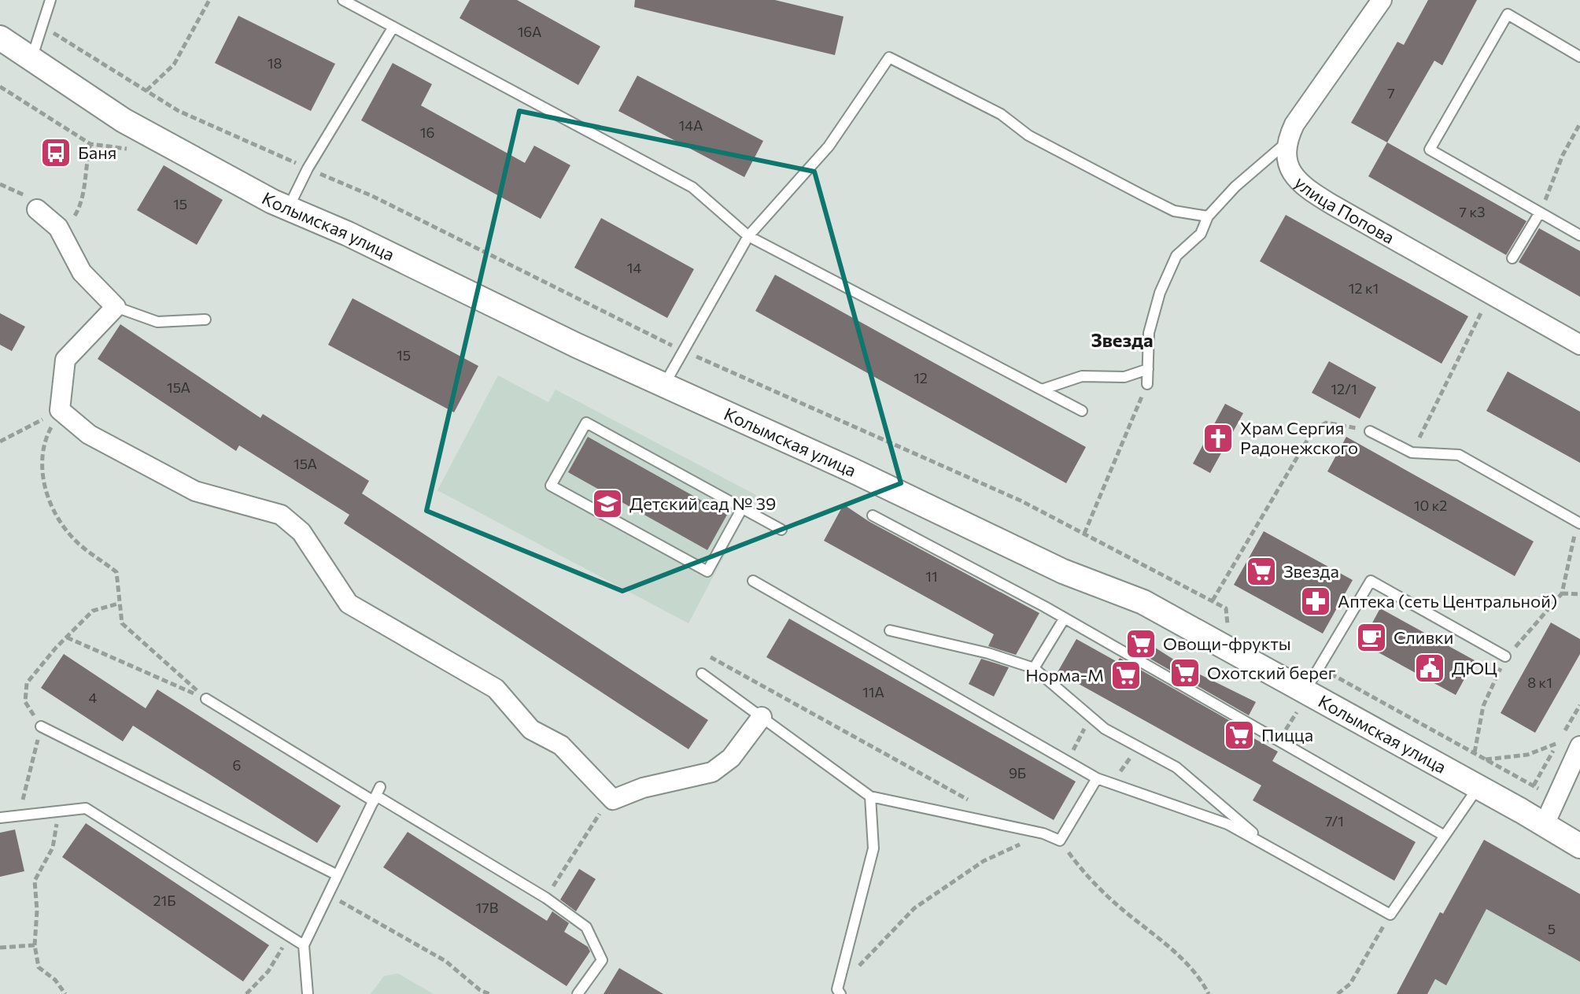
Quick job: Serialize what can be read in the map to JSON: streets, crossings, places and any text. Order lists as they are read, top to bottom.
{
  "streets": {
    "street": ["улица Попова", "Колымская улица"]
  },
  "districts": ["Звезда"],
  "places": {
    "bus stop": ["Баня"],
    "church": ["Храм Сергия Радонежского"],
    "school or university": ["Детский сад № 39"],
    "supermarket": [
      "Звезда",
      "Овощи-фрукты",
      "Охотский берег",
      "Норма-М",
      "Пицца"
    ],
    "pharmacy": ["Аптека (сеть Центральной)"],
    "cafe": ["Сливки"],
    "public building": ["ДЮЦ"]
  },
  "house_numbers": [
    "16А",
    "18",
    "7",
    "14А",
    "16",
    "15",
    "7 к3",
    "14",
    "12 к1",
    "15",
    "12",
    "15А",
    "12/1",
    "15А",
    "10 к2",
    "11",
    "8 к1",
    "11А",
    "4",
    "6",
    "9Б",
    "7/1",
    "21Б",
    "17В",
    "5"
  ]
}
